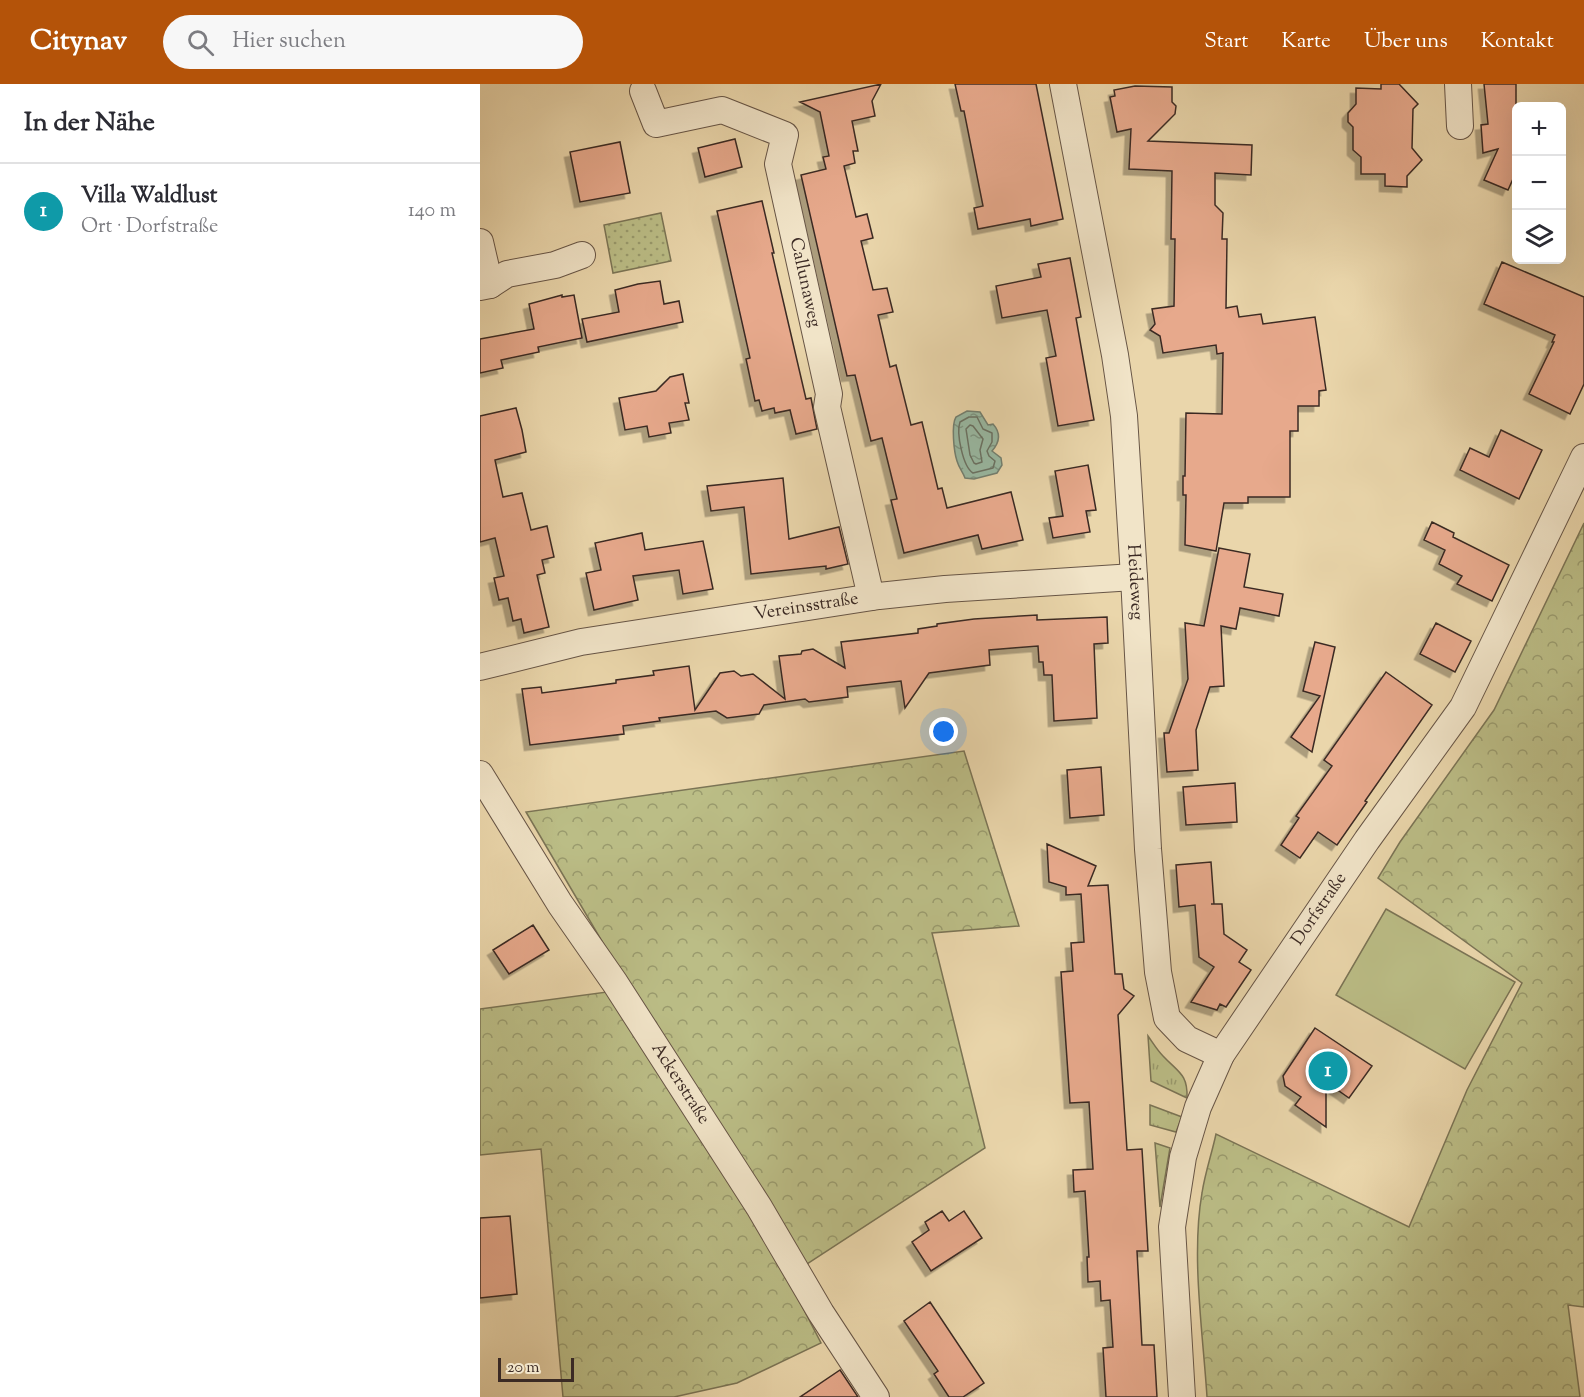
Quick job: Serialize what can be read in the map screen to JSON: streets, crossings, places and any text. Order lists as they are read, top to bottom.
{
  "streets": {
    "street": [
      "Callunaweg",
      "Heideweg",
      "Vereinsstraße",
      "Dorfstraße",
      "Ackerstraße"
    ]
  },
  "crossings": [
    ["Callunaweg", "Vereinsstraße"],
    ["Heideweg", "Vereinsstraße"],
    ["Heideweg", "Dorfstraße"]
  ],
  "scale_bar": "20 m",
  "page": {
    "header": "Citynav",
    "search": "Hier suchen",
    "nav": [
      "Start",
      "Karte",
      "Über uns",
      "Kontakt"
    ],
    "heading": "In der Nähe",
    "map_buttons": ["+", "−"],
    "list": [
      {
        "mark": "1",
        "name": "Villa Waldlust",
        "note": "Ort · Dorfstraße",
        "value": "140 m"
      }
    ],
    "pins": "1",
    "scale": "20 m"
  }
}
